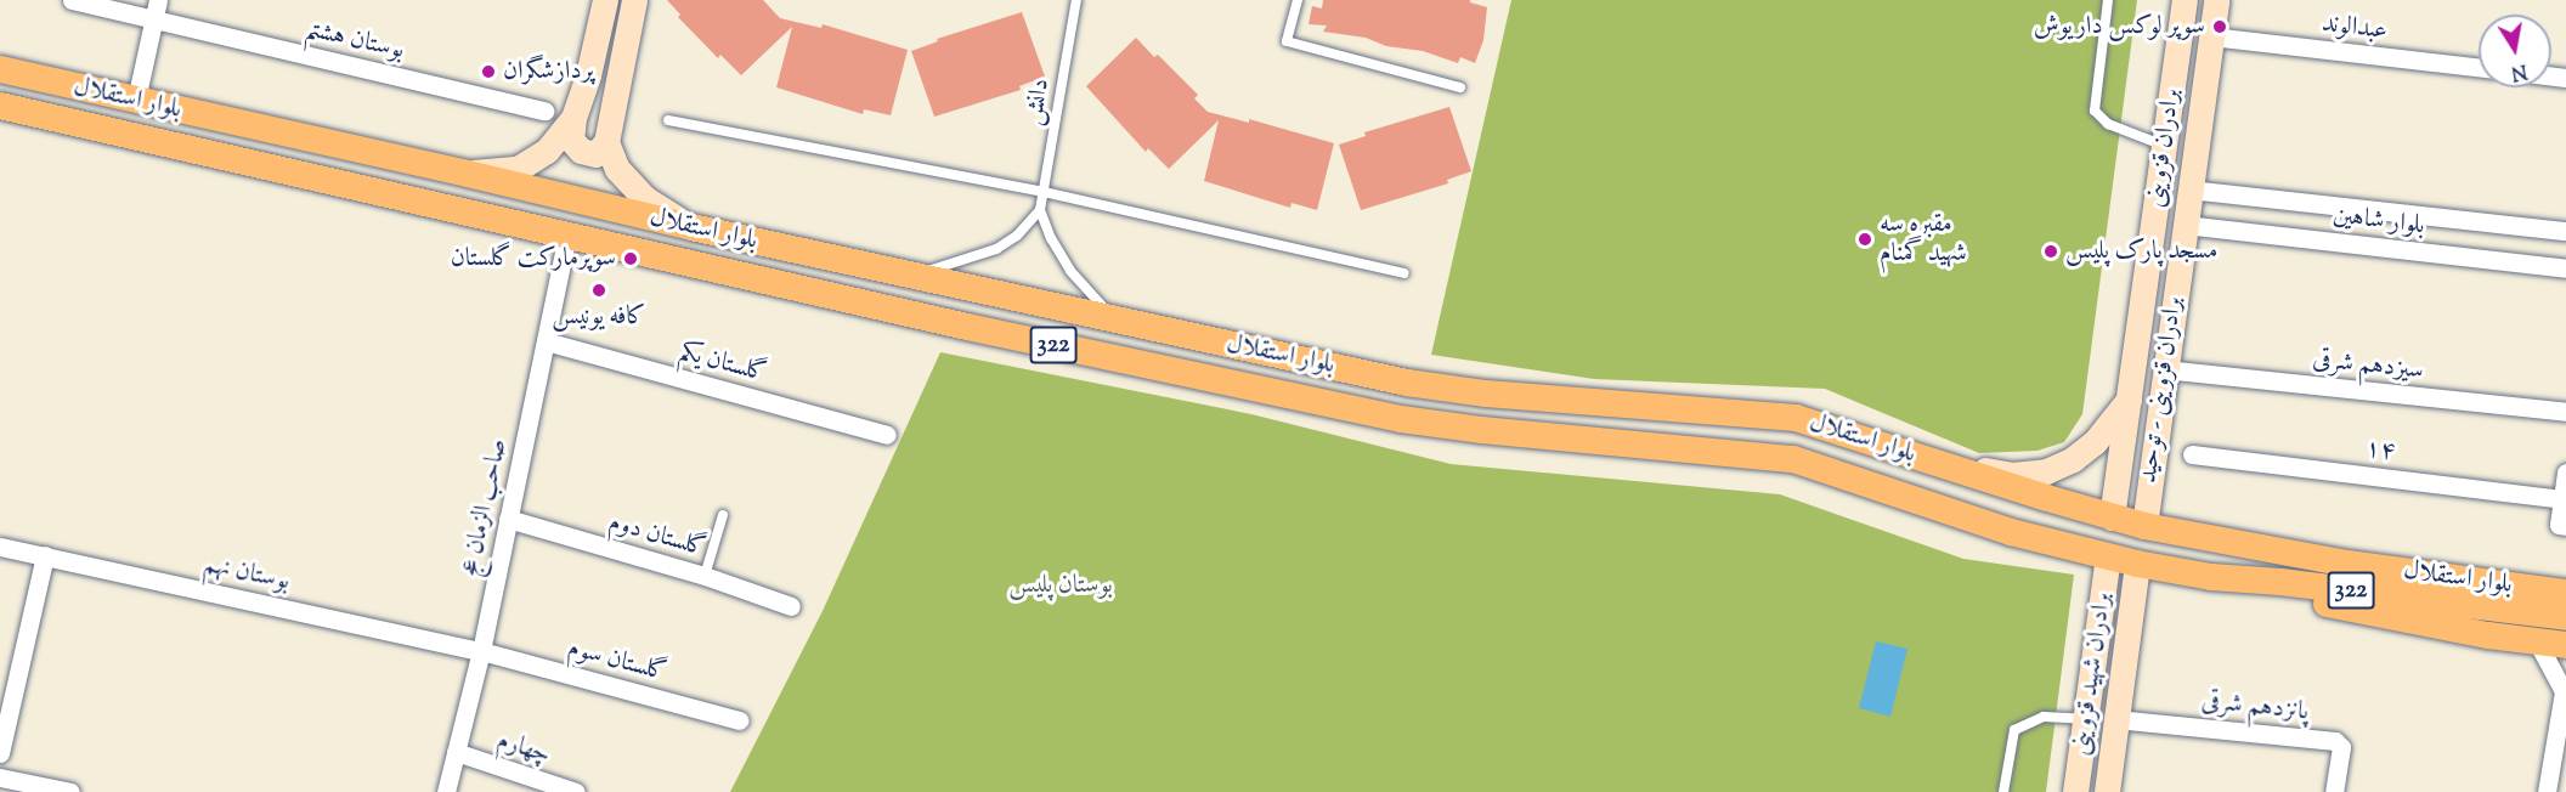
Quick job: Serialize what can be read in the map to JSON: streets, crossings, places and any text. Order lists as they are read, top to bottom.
{
  "streets": {
    "main road": [
      "بلوار استقلال",
      "برادران قزوینی",
      "322",
      "برادران قزوینی - توحید",
      "برادران شهید قزوینی"
    ],
    "street": [
      "عبدالوند",
      "بوستان هشتم",
      "بلوار شاهین",
      "گلستان یکم",
      "سیزدهم شرقی",
      "۱۴",
      "صاحب الزمان عج",
      "گلستان دوم",
      "بوستان نهم",
      "گلستان سوم",
      "پانزدهم شرقی",
      "چهارم"
    ],
    "lane": ["دانش"]
  },
  "crossings": [
    ["عبدالوند", "برادران قزوینی - توحید"],
    ["بلوار استقلال", "برادران قزوینی"],
    ["بلوار استقلال", "برادران قزوینی - توحید"],
    ["بلوار استقلال", "صاحب الزمان عج"],
    ["بلوار استقلال", "برادران شهید قزوینی"],
    ["برادران قزوینی", "برادران شهید قزوینی"],
    ["بلوار شاهین", "برادران قزوینی - توحید"],
    ["گلستان یکم", "صاحب الزمان عج"],
    ["سیزدهم شرقی", "برادران قزوینی - توحید"],
    ["برادران قزوینی - توحید", "برادران شهید قزوینی"],
    ["صاحب الزمان عج", "گلستان دوم"],
    ["صاحب الزمان عج", "بوستان نهم"],
    ["صاحب الزمان عج", "گلستان سوم"],
    ["صاحب الزمان عج", "چهارم"],
    ["بوستان نهم", "گلستان سوم"],
    ["برادران شهید قزوینی", "پانزدهم شرقی"]
  ],
  "parks": ["بوستان پلیس"],
  "places": [
    "سوپر لوکس داریوش",
    "پردازشگران",
    "مقبره سه شهید گمنام",
    "مسجد پارک پلیس",
    "سوپرمارکت گلستان",
    "کافه یونیس"
  ],
  "north": "bottom"
}
